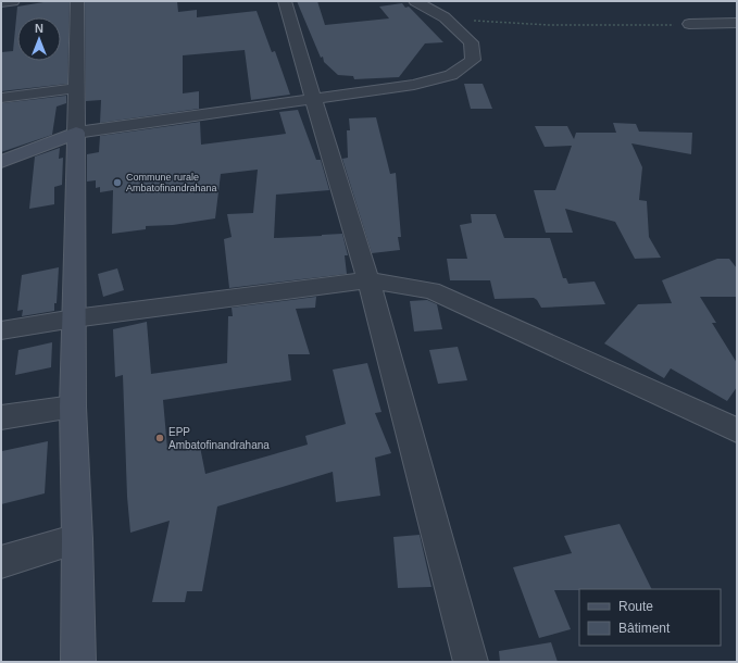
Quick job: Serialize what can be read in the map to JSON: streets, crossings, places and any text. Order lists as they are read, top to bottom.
{
  "places": ["Commune rurale Ambatofinandrahana", "EPP Ambatofinandrahana"],
  "legend": ["Route", "Bâtiment"],
  "north": "top"
}
